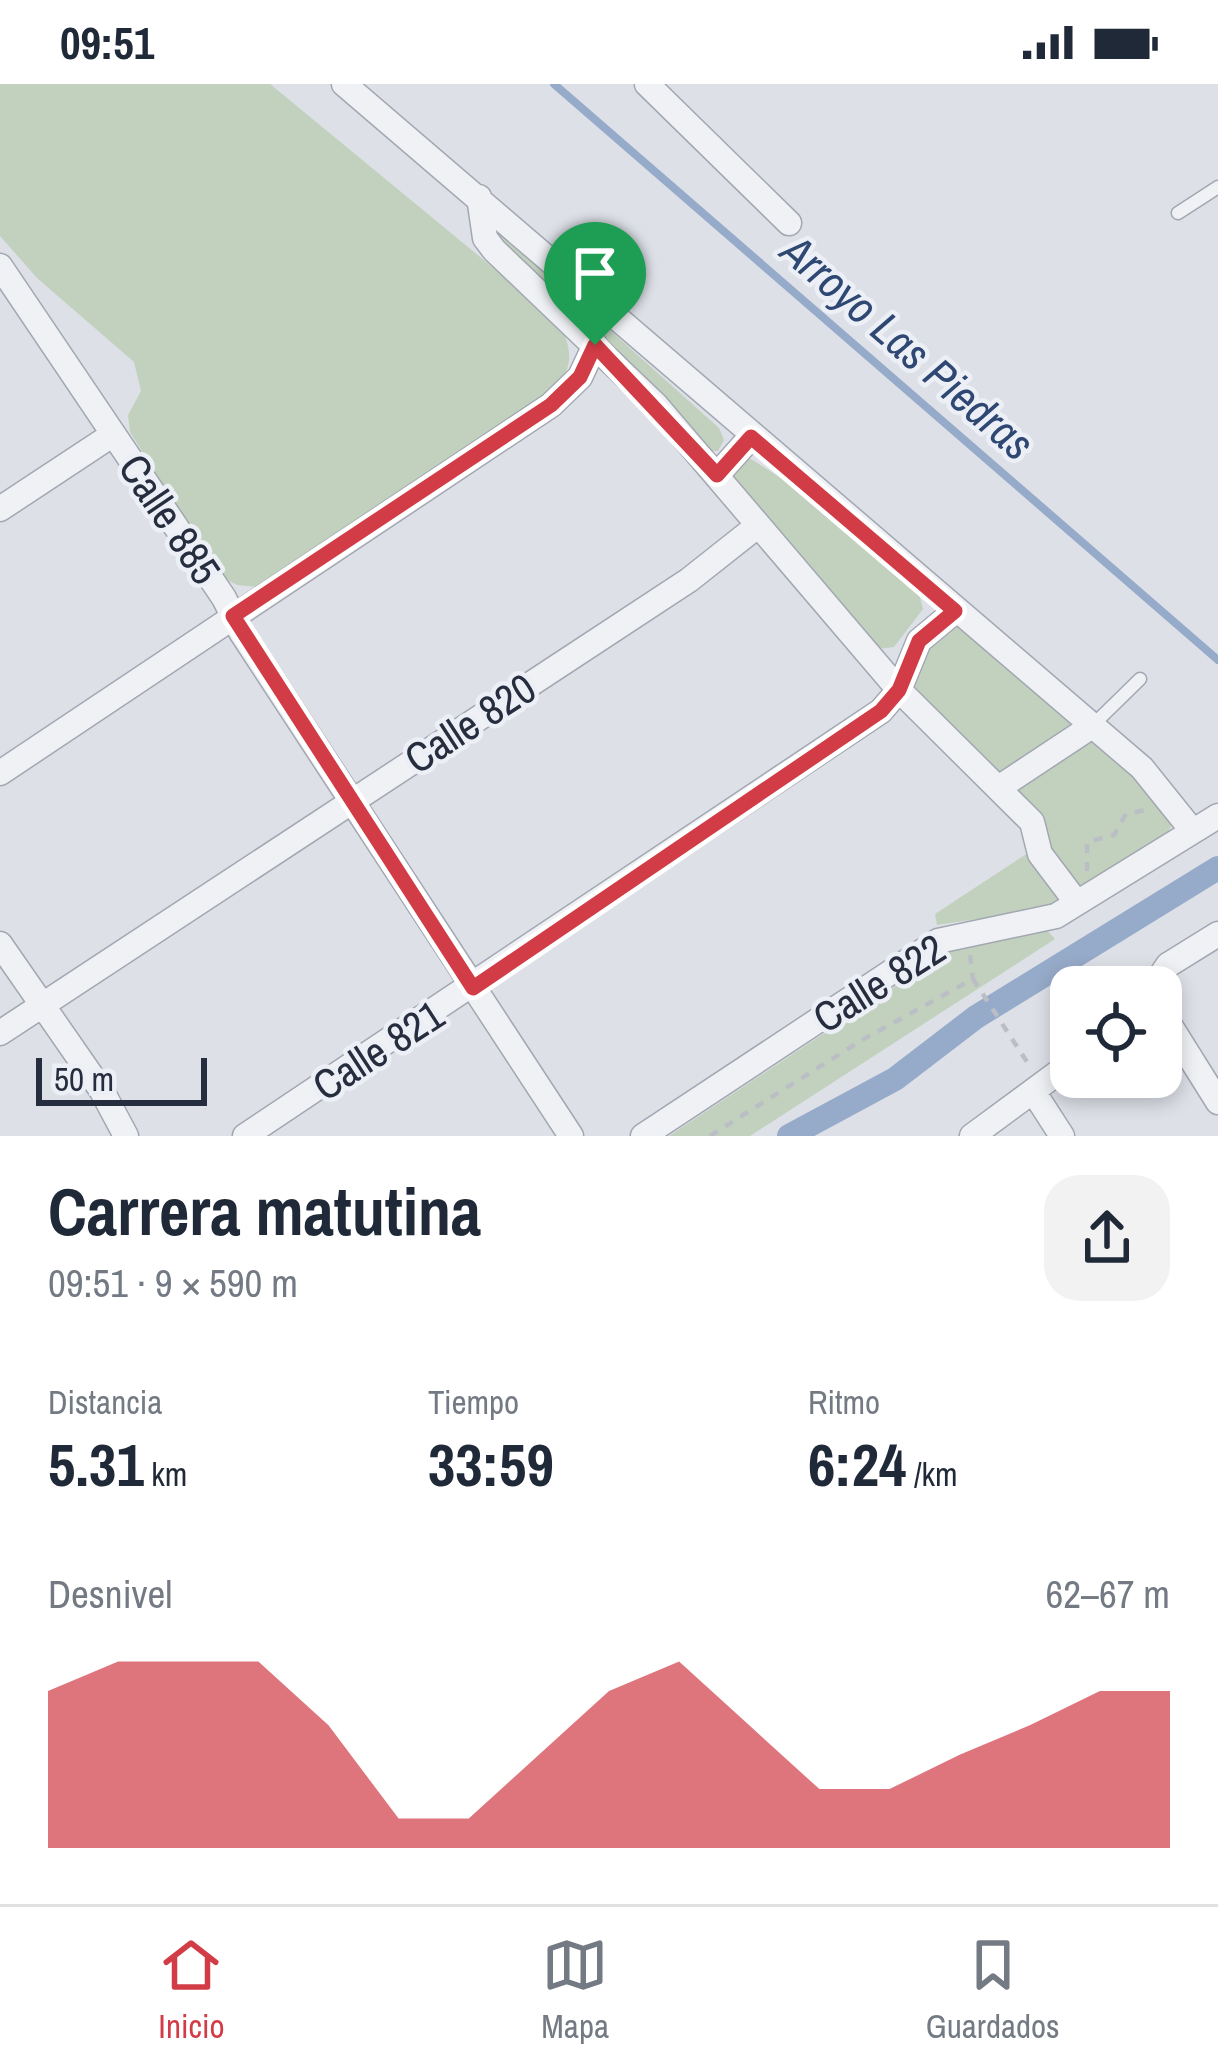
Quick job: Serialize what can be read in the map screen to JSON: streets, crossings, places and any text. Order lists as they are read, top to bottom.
{
  "streets": {
    "street": [
      "Calle 885",
      "Calle 820",
      "Calle 822",
      "Calle 821"
    ]
  },
  "crossings": [
    ["Calle 885", "Calle 820"],
    ["Calle 885", "Calle 821"]
  ],
  "water": ["Arroyo Las Piedras"],
  "scale_bar": "50 m",
  "page": {
    "status": "09:51",
    "scale": "50 m",
    "heading": ["Carrera matutina", "09:51 · 9 × 590 m"],
    "stats": [
      ["Distancia", "5.31 km"],
      ["Tiempo", "33:59"],
      ["Ritmo", "6:24 /km"]
    ],
    "chart": ["Desnivel", "62–67 m"],
    "tabs": ["Inicio", "Mapa", "Guardados"]
  }
}
